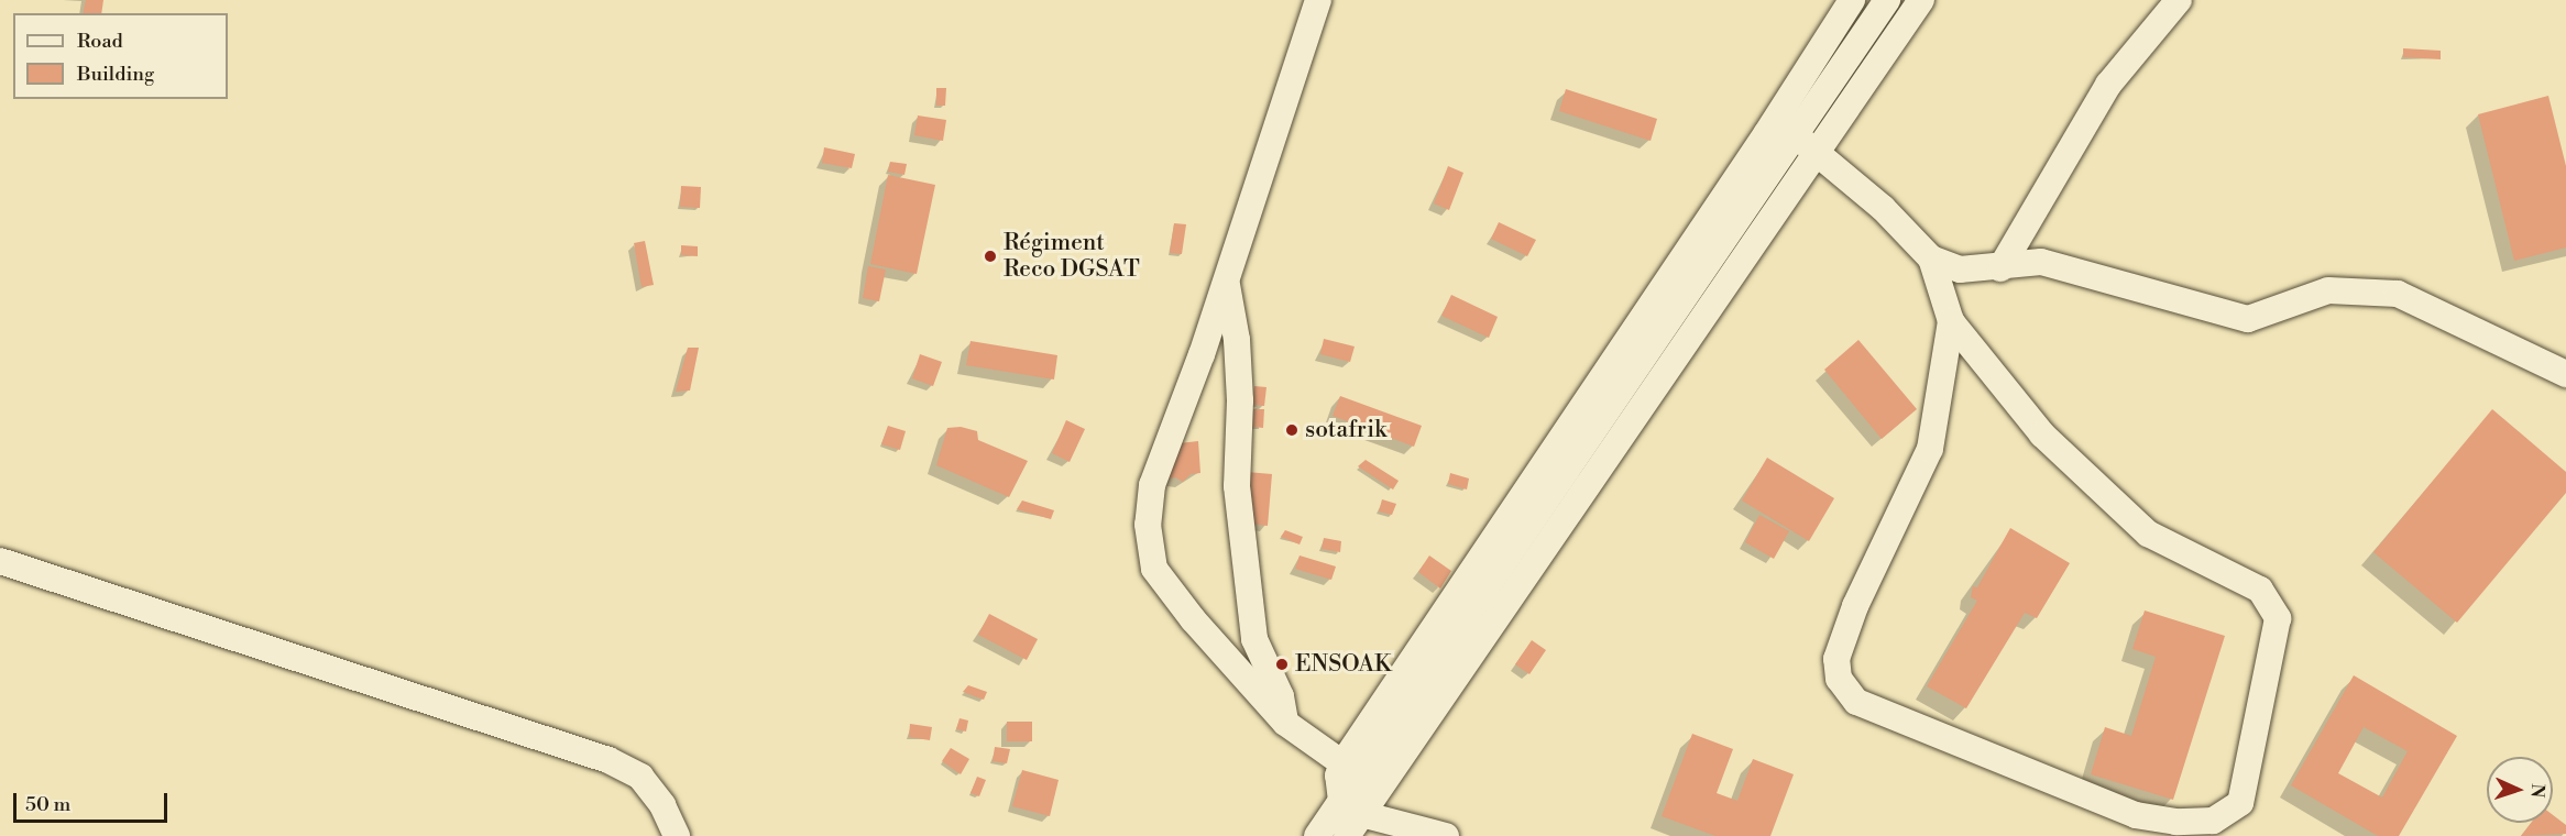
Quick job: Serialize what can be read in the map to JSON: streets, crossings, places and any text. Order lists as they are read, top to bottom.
{
  "places": ["Régiment Reco DGSAT", "sotafrik", "ENSOAK"],
  "legend": ["Road", "Building"],
  "scale_bar": "50 m",
  "north": "right"
}
